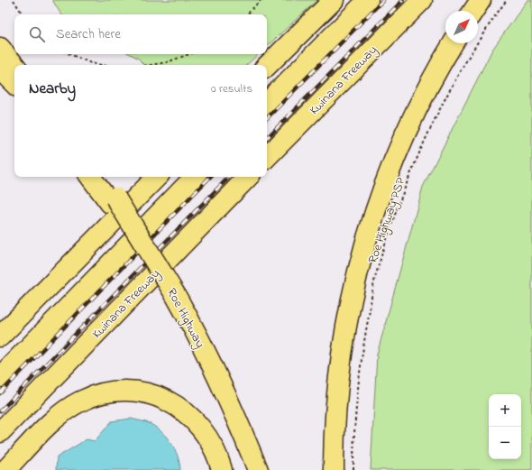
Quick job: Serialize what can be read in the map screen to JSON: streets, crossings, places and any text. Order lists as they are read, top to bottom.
{
  "streets": {
    "highway": ["Kwinana Freeway", "Roe Highway"],
    "path": ["Roe Highway PSP"]
  },
  "north": "top right",
  "page": {
    "search": "Search here",
    "heading": ["Nearby", "0 results"],
    "map_buttons": ["+", "−"]
  }
}
